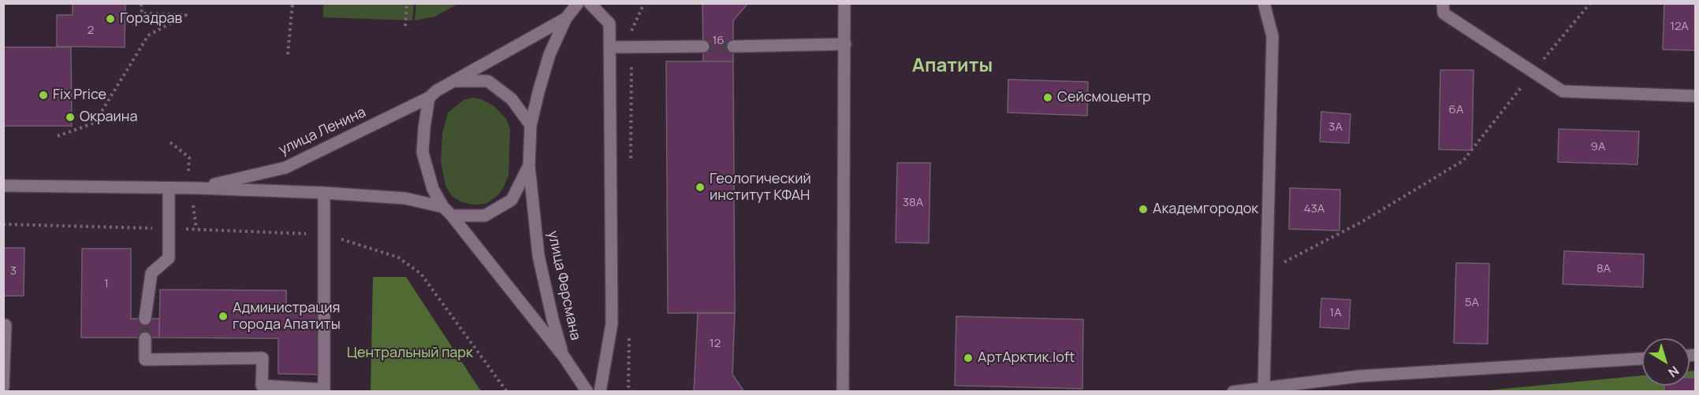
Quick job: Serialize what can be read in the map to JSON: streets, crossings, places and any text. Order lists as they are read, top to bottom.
{
  "streets": {
    "street": ["улица Ленина", "улица Ферсмана"]
  },
  "crossings": [
    ["улица Ленина", "улица Ферсмана"]
  ],
  "districts": ["Апатиты"],
  "parks": ["Центральный парк"],
  "places": [
    "Горздрав",
    "Fix Price",
    "Сейсмоцентр",
    "Окраина",
    "Геологический институт КФАН",
    "Академгородок",
    "Администрация города Апатиты",
    "АртАрктик.loft"
  ],
  "house_numbers": [
    "12А",
    "2",
    "16",
    "6А",
    "3А",
    "9А",
    "38А",
    "43А",
    "8А",
    "3",
    "1",
    "5А",
    "1А",
    "12"
  ],
  "north": "bottom right"
}
